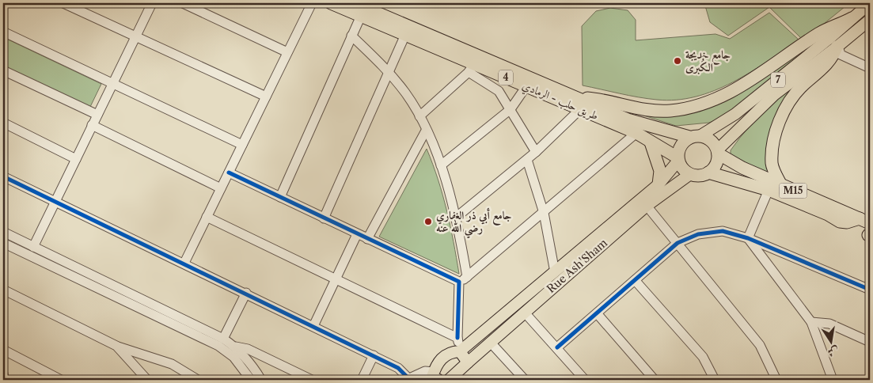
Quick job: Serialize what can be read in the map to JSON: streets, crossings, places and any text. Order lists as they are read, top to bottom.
{
  "streets": {
    "highway": ["4", "طريق حلب - الرمادي", "M15"],
    "main road": ["7", "Rue Ash'Sham"]
  },
  "crossings": [
    ["4", "7"],
    ["4", "طريق حلب - الرمادي"],
    ["4", "M15"],
    ["4", "Rue Ash'Sham"],
    ["7", "طريق حلب - الرمادي"],
    ["7", "M15"],
    ["7", "Rue Ash'Sham"],
    ["طريق حلب - الرمادي", "M15"],
    ["طريق حلب - الرمادي", "Rue Ash'Sham"],
    ["M15", "Rue Ash'Sham"]
  ],
  "places": ["جامع خديجة الكُبرى", "جامع أبي ذر الغفاري رضي الله عنه"],
  "north": "bottom"
}
